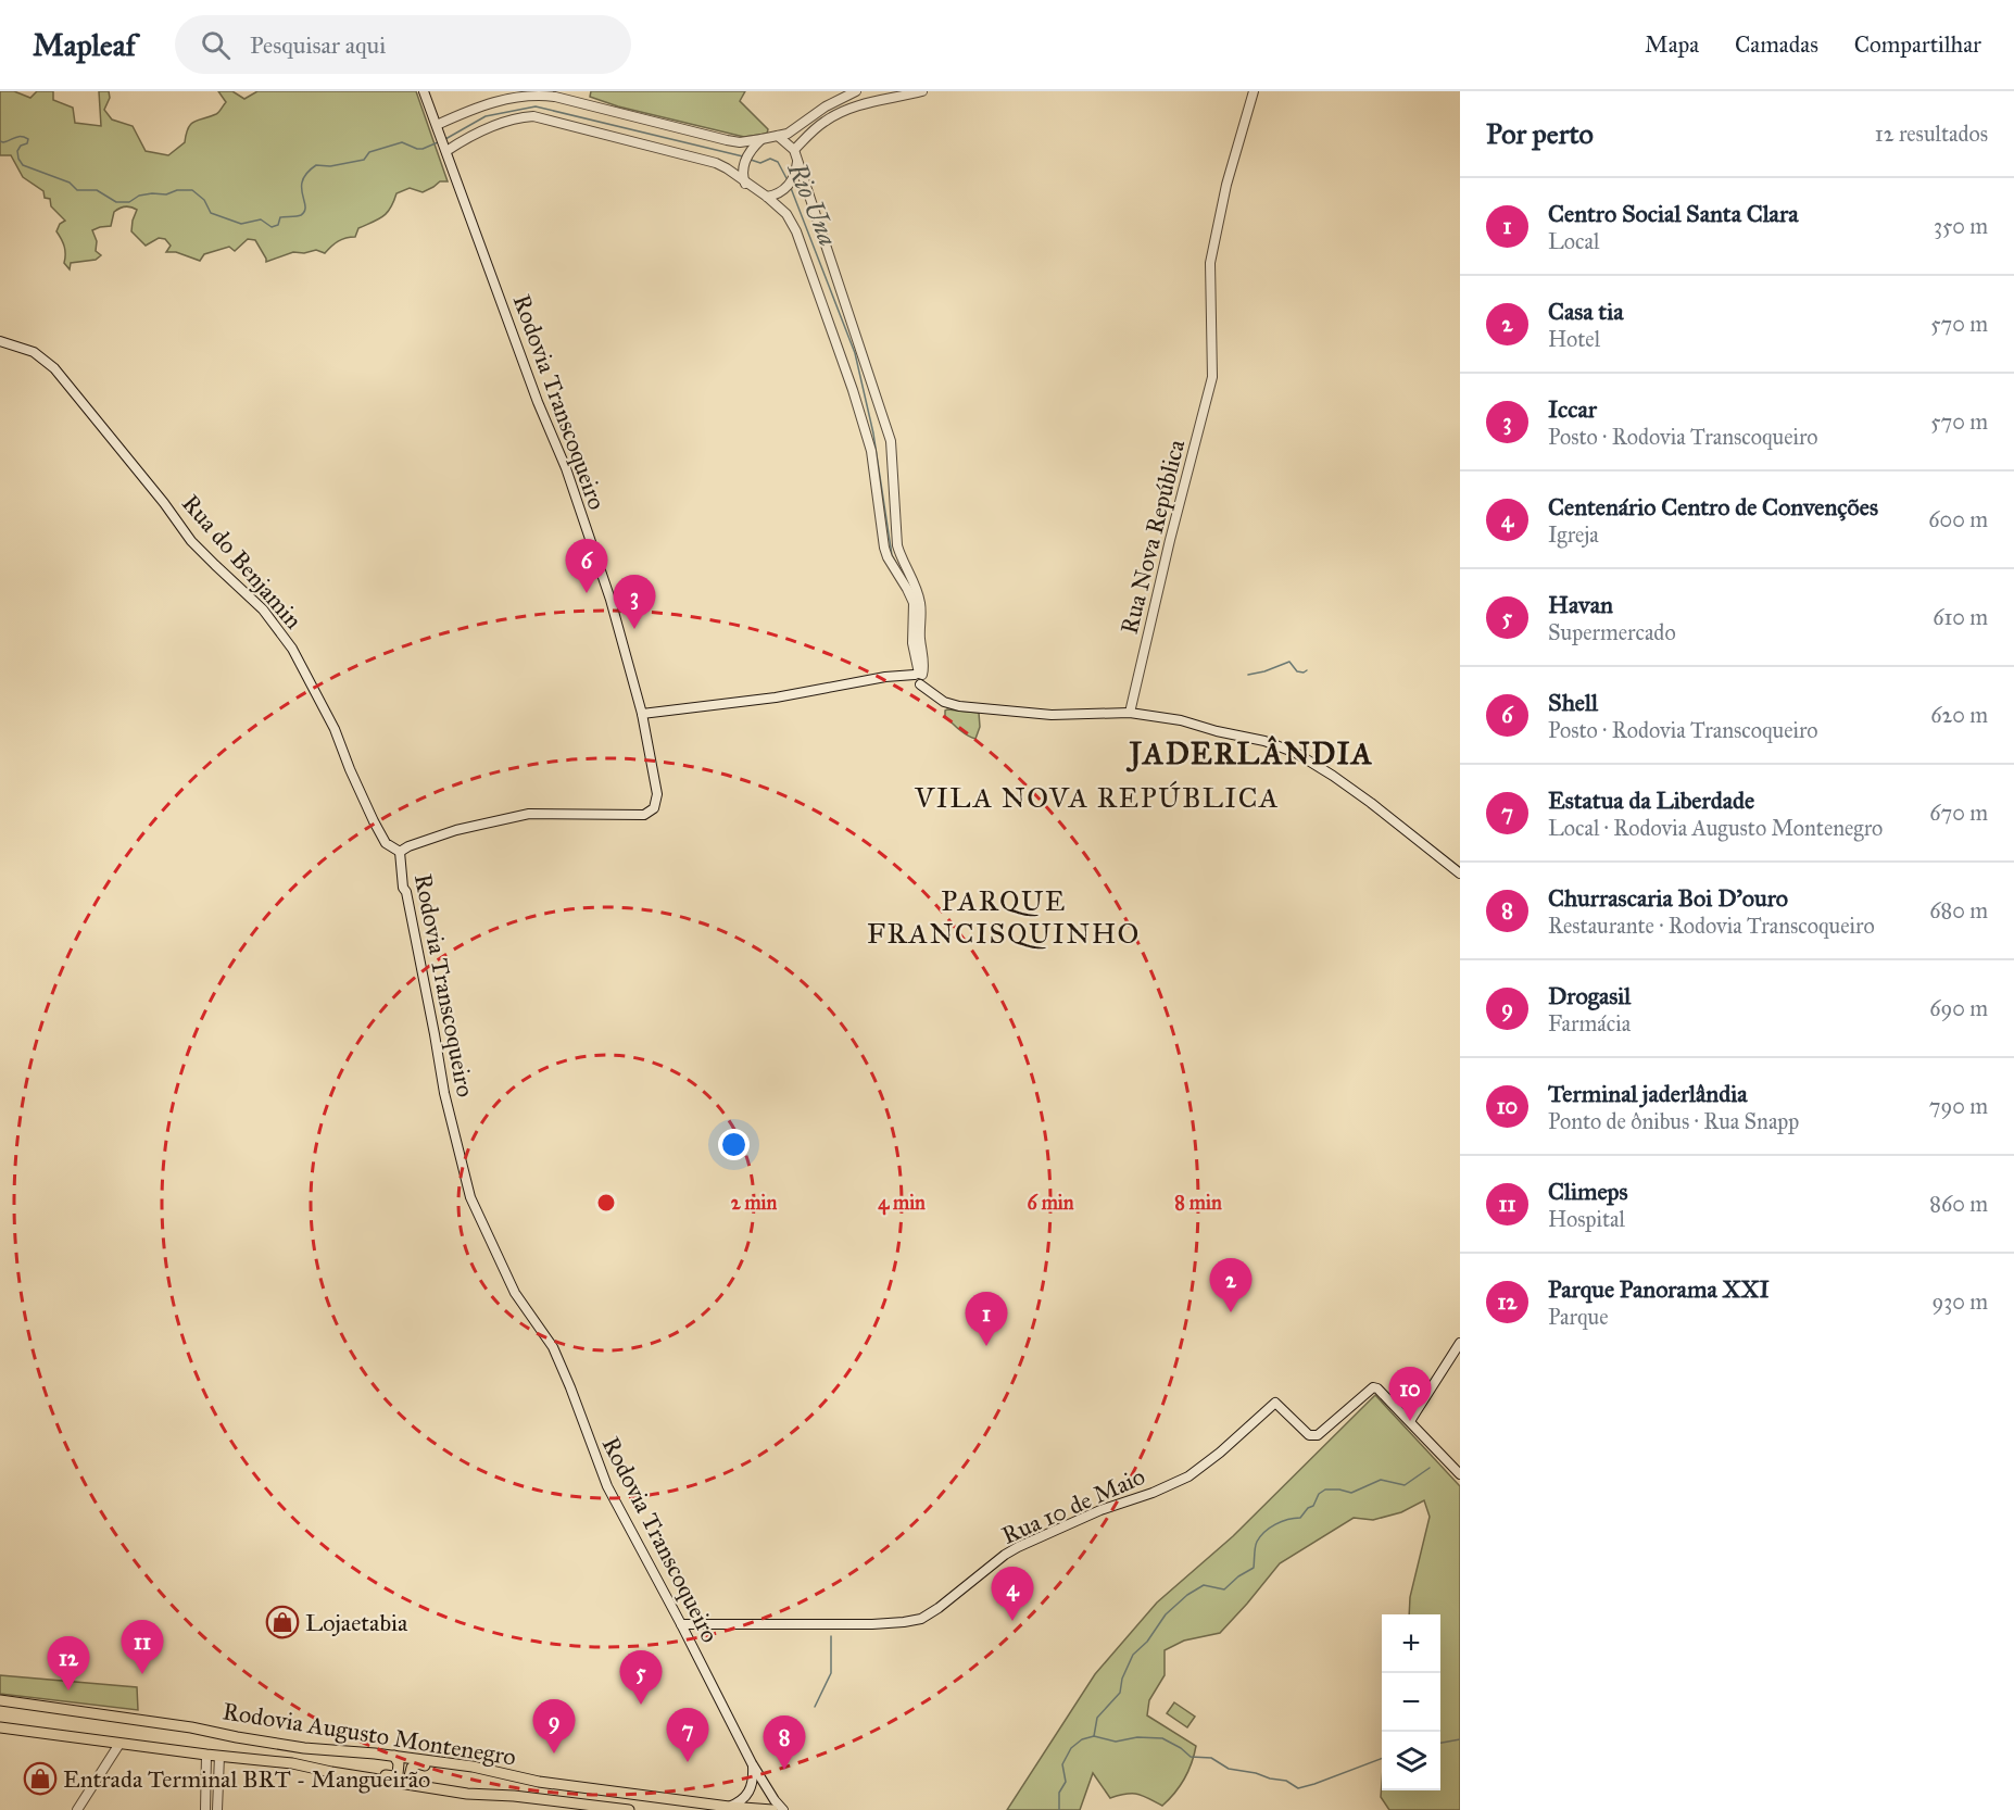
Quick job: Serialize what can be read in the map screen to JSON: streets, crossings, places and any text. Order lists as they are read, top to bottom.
{
  "streets": {
    "main road": [
      "Rodovia Transcoqueiro",
      "Rua do Benjamin",
      "Rua 10 de Maio",
      "Rodovia Augusto Montenegro"
    ],
    "street": ["Rua Nova República"]
  },
  "crossings": [
    ["Rodovia Transcoqueiro", "Rua do Benjamin"],
    ["Rodovia Transcoqueiro", "Rua 10 de Maio"]
  ],
  "districts": ["JADERLÂNDIA", "VILA NOVA REPÚBLICA", "PARQUE FRANCISQUINHO"],
  "water": ["Rio Una"],
  "places": {
    "shop": ["Lojaetabia", "Entrada Terminal BRT - Mangueirão"]
  },
  "page": {
    "header": "Mapleaf",
    "search": "Pesquisar aqui",
    "nav": ["Mapa", "Camadas", "Compartilhar"],
    "heading": ["Por perto", "12 resultados"],
    "list": [
      {
        "mark": "1",
        "name": "Centro Social Santa Clara",
        "note": "Local",
        "value": "350 m"
      },
      {
        "mark": "2",
        "name": "Casa tia",
        "note": "Hotel",
        "value": "570 m"
      },
      {
        "mark": "3",
        "name": "Iccar",
        "note": "Posto · Rodovia Transcoqueiro",
        "value": "570 m"
      },
      {
        "mark": "4",
        "name": "Centenário Centro de Convenções",
        "note": "Igreja",
        "value": "600 m"
      },
      {
        "mark": "5",
        "name": "Havan",
        "note": "Supermercado",
        "value": "610 m"
      },
      {
        "mark": "6",
        "name": "Shell",
        "note": "Posto · Rodovia Transcoqueiro",
        "value": "620 m"
      },
      {
        "mark": "7",
        "name": "Estatua da Liberdade",
        "note": "Local · Rodovia Augusto Montenegro",
        "value": "670 m"
      },
      {
        "mark": "8",
        "name": "Churrascaria Boi D'ouro",
        "note": "Restaurante · Rodovia Transcoqueiro",
        "value": "680 m"
      },
      {
        "mark": "9",
        "name": "Drogasil",
        "note": "Farmácia",
        "value": "690 m"
      },
      {
        "mark": "10",
        "name": "Terminal jaderlândia",
        "note": "Ponto de ônibus · Rua Snapp",
        "value": "790 m"
      },
      {
        "mark": "11",
        "name": "Climeps",
        "note": "Hospital",
        "value": "860 m"
      },
      {
        "mark": "12",
        "name": "Parque Panorama XXI",
        "note": "Parque",
        "value": "930 m"
      }
    ],
    "pins": [
      "6",
      "3",
      "2",
      "1",
      "10",
      "4",
      "11",
      "12",
      "5",
      "9",
      "7",
      "8"
    ],
    "map_buttons": ["+", "−"]
  },
  "rings": [
    "2 min",
    "4 min",
    "6 min",
    "8 min"
  ]
}
